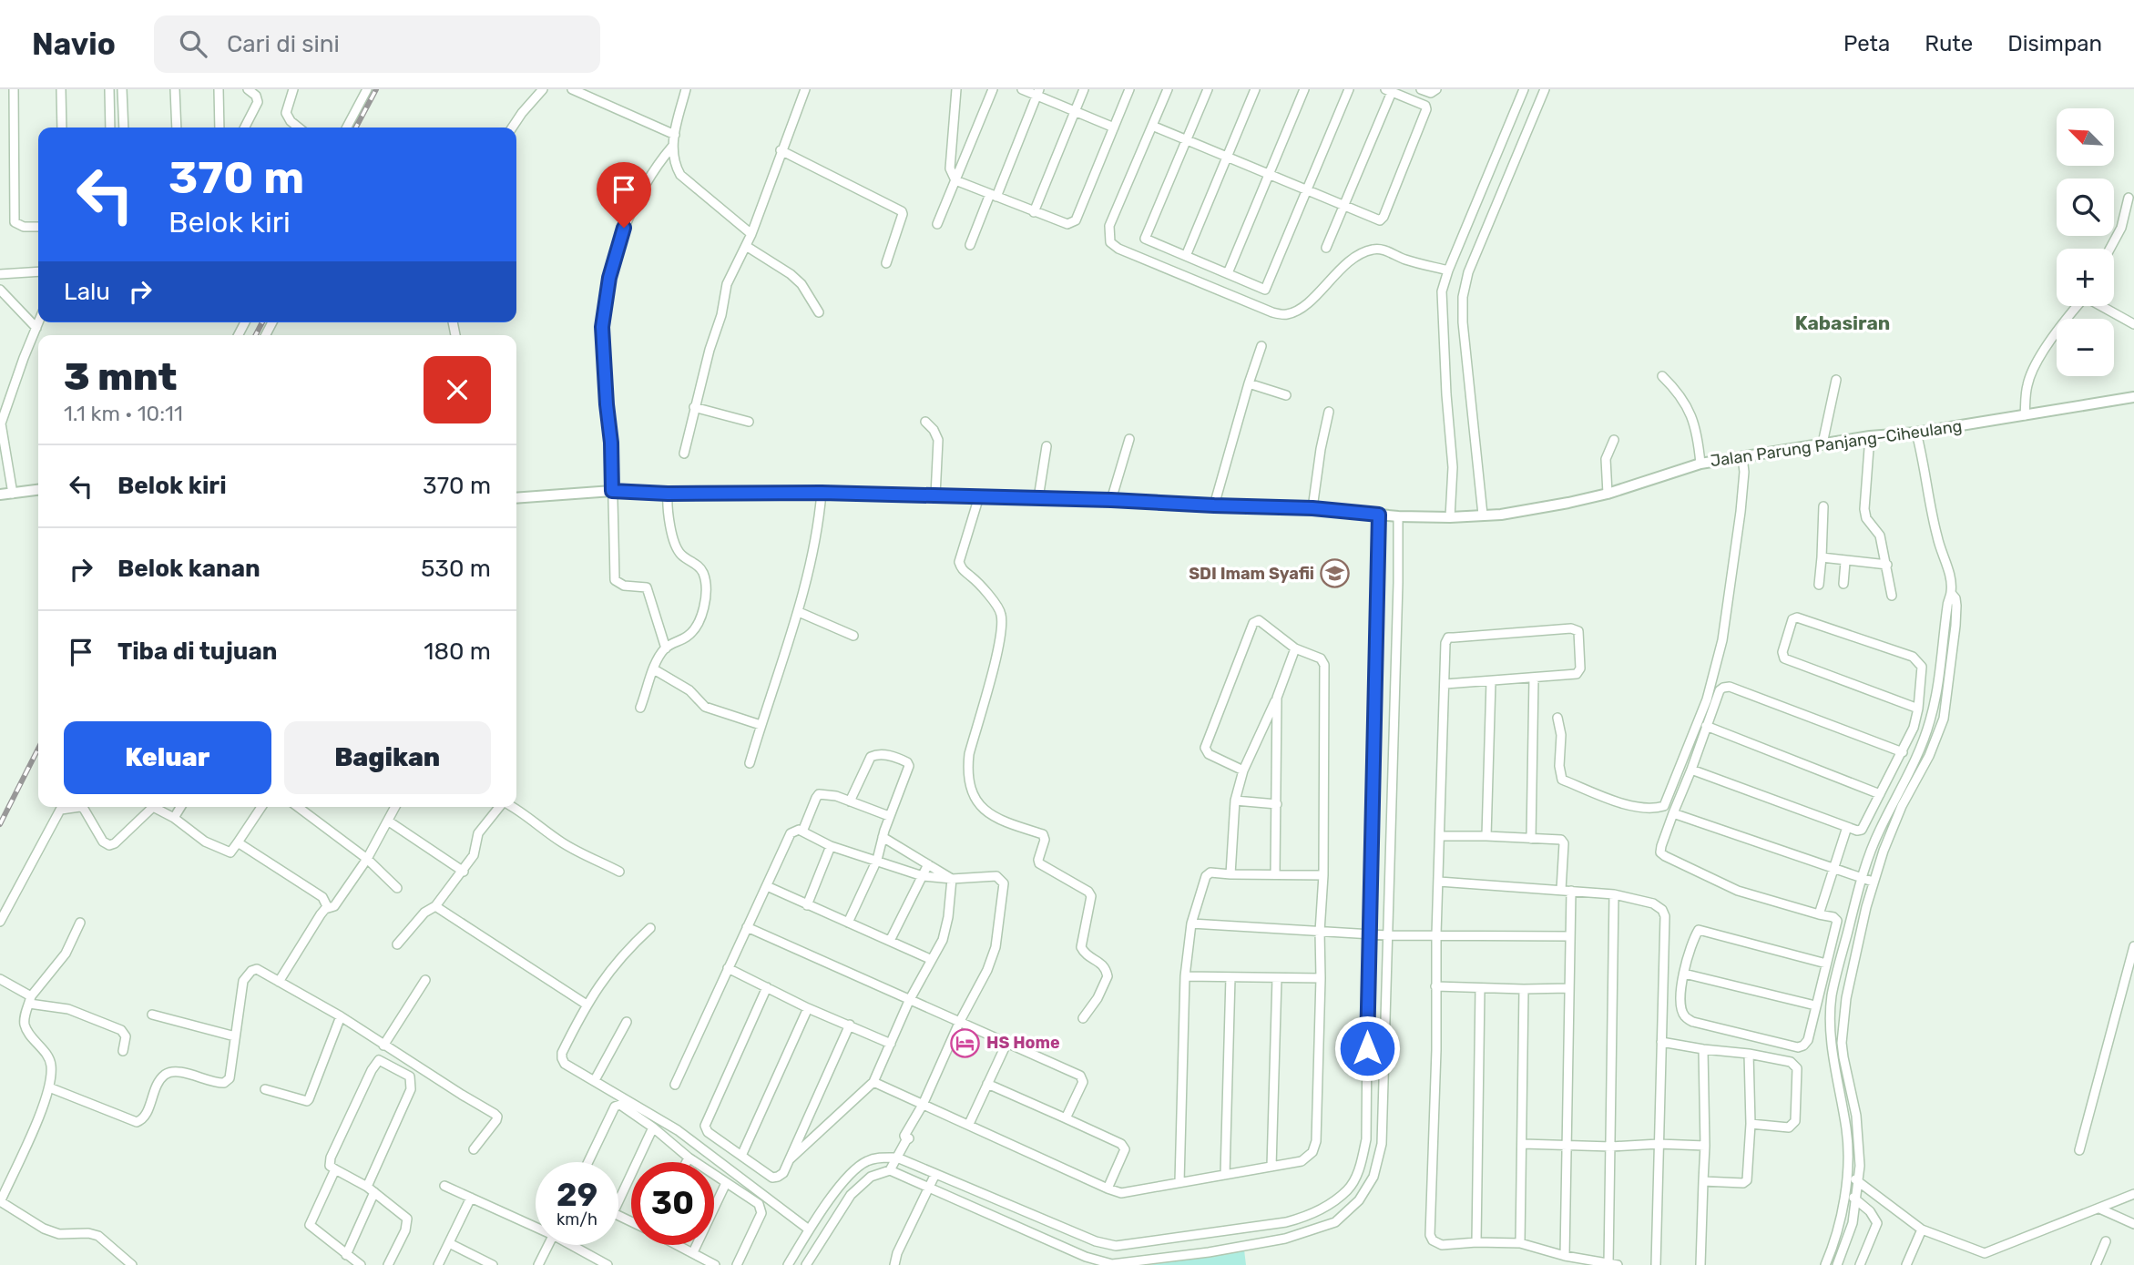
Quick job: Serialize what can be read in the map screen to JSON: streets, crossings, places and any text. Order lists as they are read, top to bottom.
{
  "streets": {
    "street": ["Jalan Parung Panjang–Ciheulang"]
  },
  "districts": ["Kabasiran"],
  "places": {
    "school or university": ["SDI Imam Syafii"],
    "hotel": ["HS Home"]
  },
  "north": "top left",
  "page": {
    "header": "Navio",
    "search": "Cari di sini",
    "nav": ["Peta", "Rute", "Disimpan"],
    "map_buttons": ["+", "−"],
    "turn": ["370 m", "Belok kiri"],
    "then": "Lalu",
    "heading": ["3 mnt", "1.1 km · 10:11"],
    "list": [
      {
        "name": "Belok kiri",
        "value": "370 m"
      },
      {
        "name": "Belok kanan",
        "value": "530 m"
      },
      {
        "name": "Tiba di tujuan",
        "value": "180 m"
      }
    ],
    "buttons": ["Keluar", "Bagikan"],
    "speed": "29 km/h",
    "limit": "30"
  }
}
